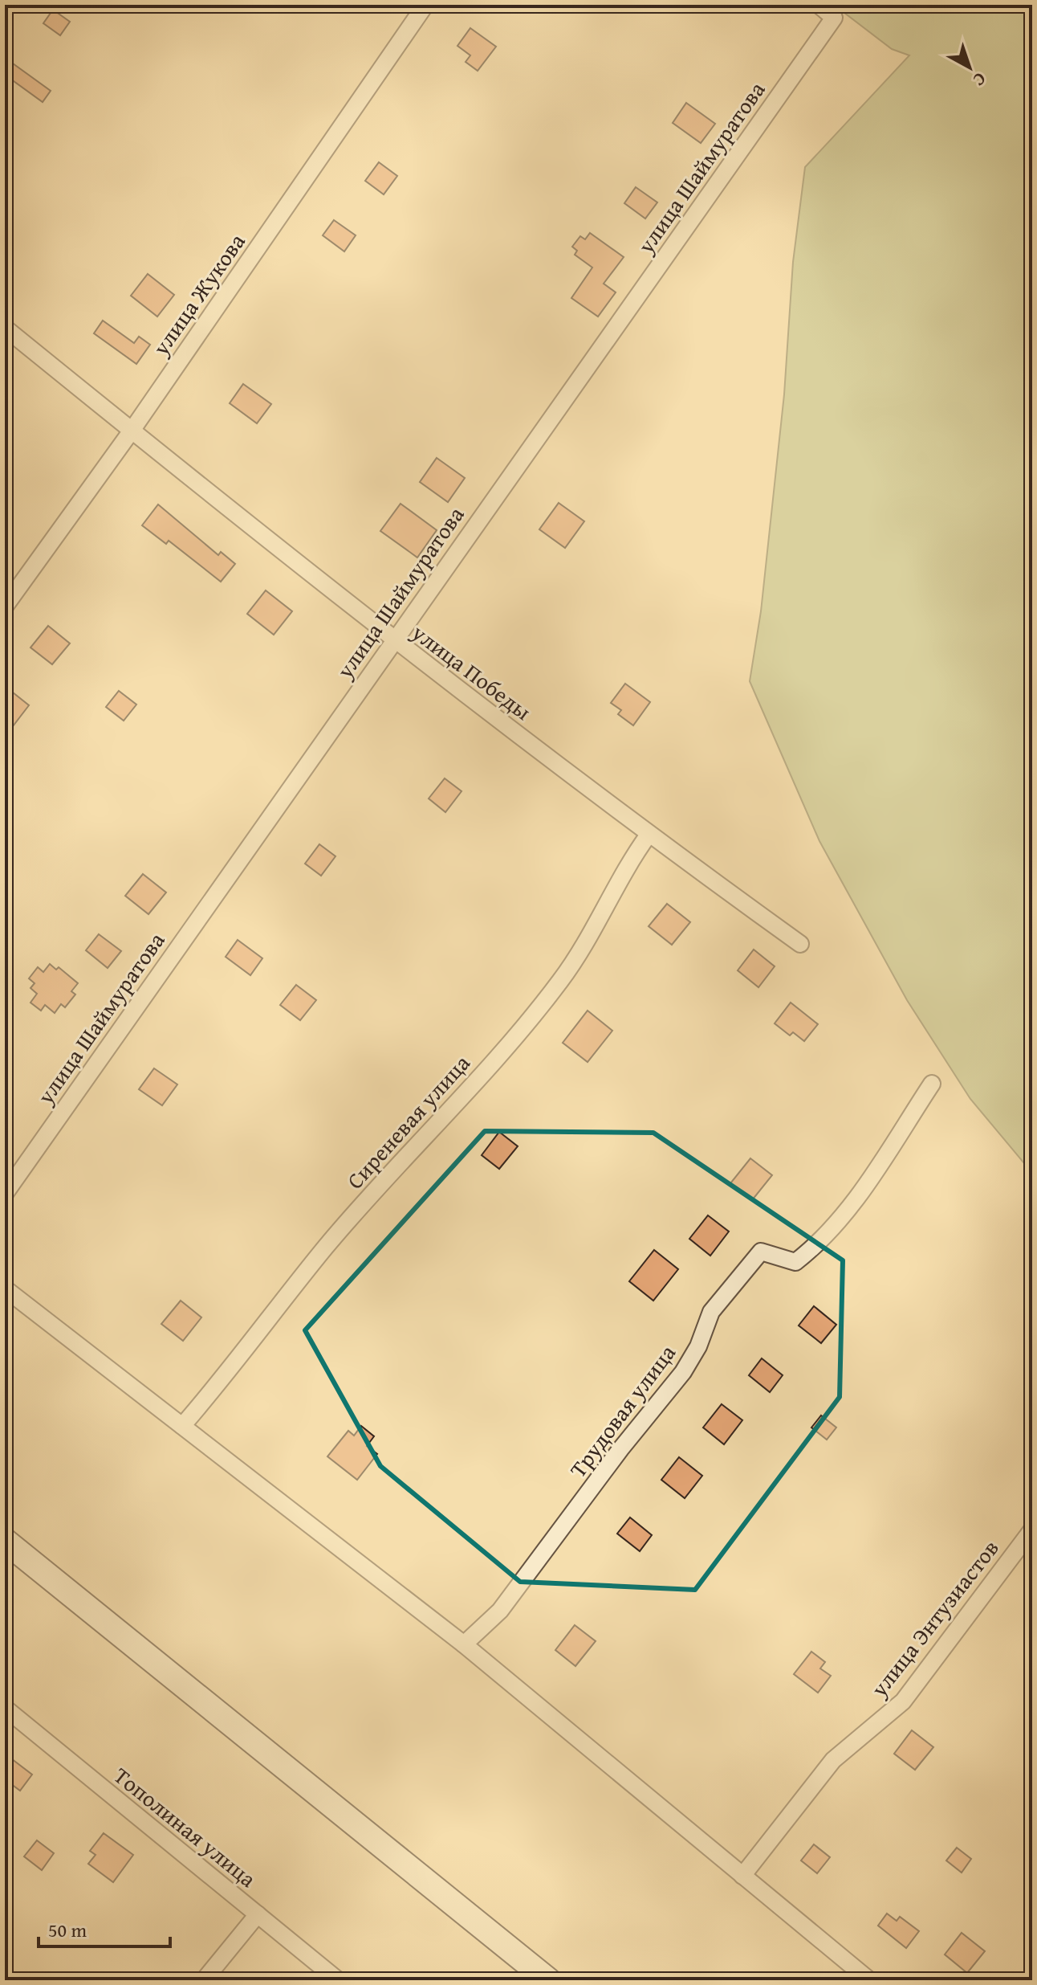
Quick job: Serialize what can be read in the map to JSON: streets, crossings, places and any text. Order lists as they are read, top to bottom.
{
  "streets": {
    "street": [
      "улица Шаймуратова",
      "улица Жукова",
      "улица Победы",
      "Сиреневая улица",
      "Трудовая улица",
      "улица Энтузиастов",
      "Тополиная улица"
    ]
  },
  "crossings": [
    ["улица Шаймуратова", "улица Победы"],
    ["улица Жукова", "улица Победы"],
    ["улица Победы", "Сиреневая улица"]
  ],
  "scale_bar": "50 m",
  "north": "bottom right"
}
